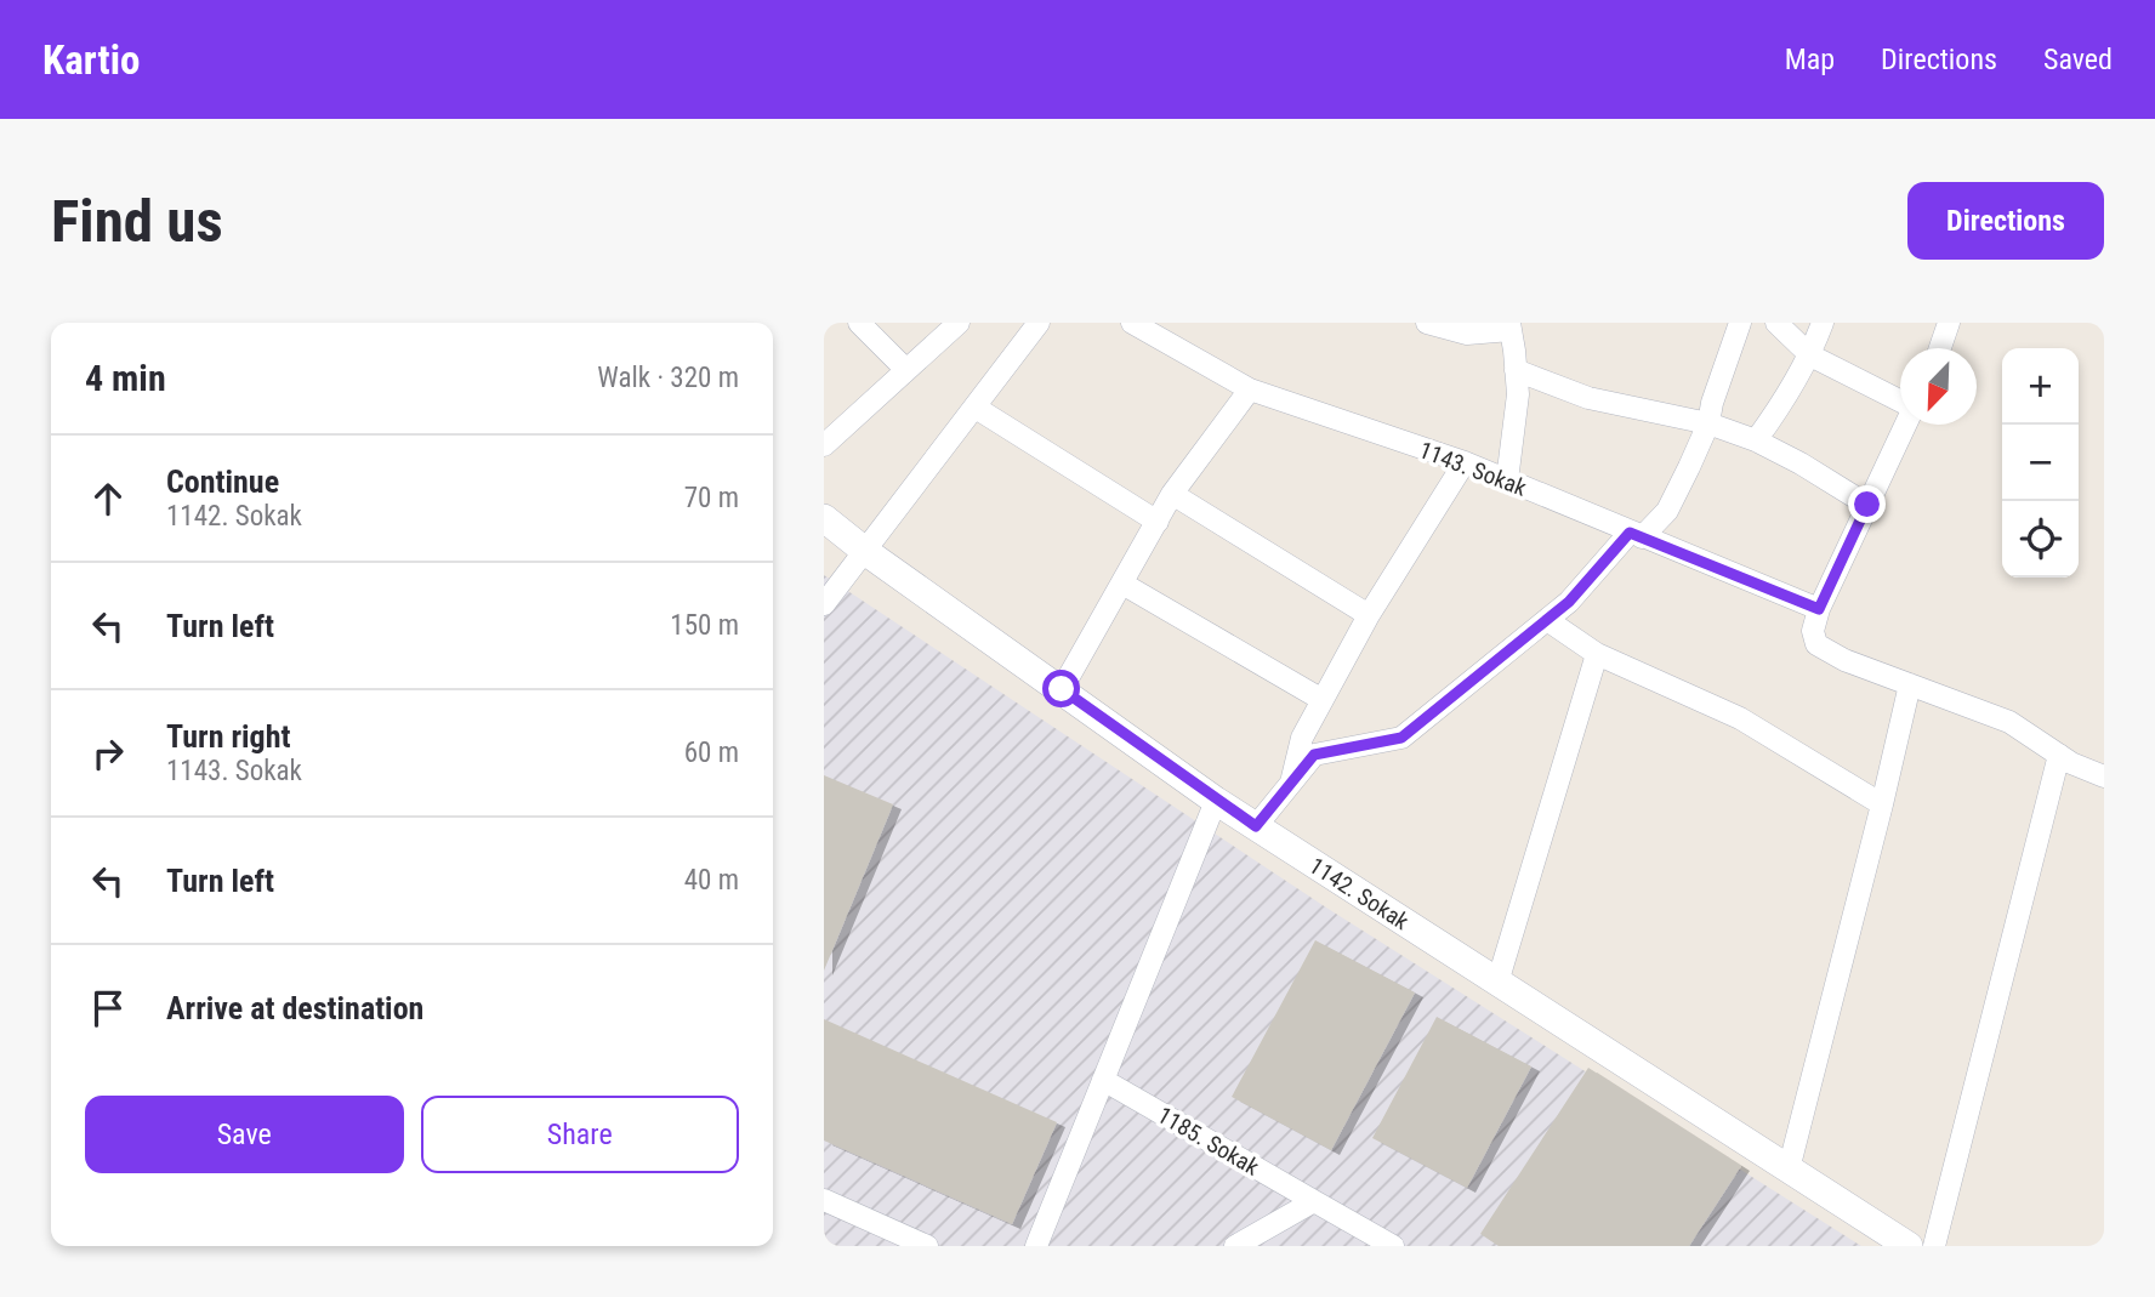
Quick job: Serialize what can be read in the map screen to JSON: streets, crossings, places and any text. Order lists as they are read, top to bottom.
{
  "streets": {
    "street": ["1143. Sokak", "1142. Sokak", "1185. Sokak"]
  },
  "north": "bottom left",
  "page": {
    "header": "Kartio",
    "nav": ["Map", "Directions", "Saved"],
    "buttons": [
      "Directions",
      ["Save", "Share"]
    ],
    "title": "Find us",
    "heading": ["4 min", "Walk · 320 m"],
    "map_buttons": ["+", "−"],
    "list": [
      ["Continue", "1142. Sokak", "70 m"],
      ["Turn left", "150 m"],
      ["Turn right", "1143. Sokak", "60 m"],
      ["Turn left", "40 m"],
      "Arrive at destination"
    ]
  }
}
